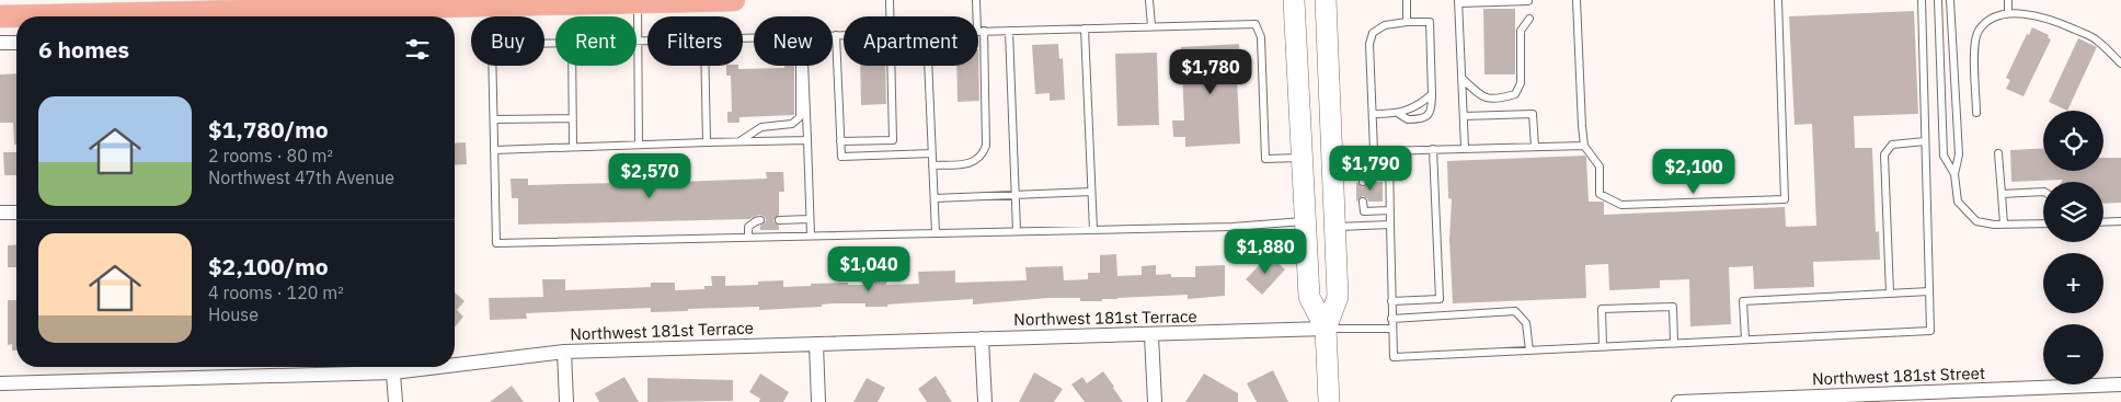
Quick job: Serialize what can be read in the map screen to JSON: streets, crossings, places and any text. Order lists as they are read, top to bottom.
{
  "streets": {
    "street": ["Northwest 181st Terrace", "Northwest 181st Street"]
  },
  "page": {
    "chip": [
      "Buy",
      "Rent",
      "Filters",
      "New",
      "Apartment"
    ],
    "heading": "6 homes",
    "price": [
      "$1,780",
      "$1,790",
      "$2,100",
      "$2,570",
      "$1,880",
      "$1,040"
    ],
    "list": [
      {
        "name": "$1,780/mo",
        "note": "2 rooms · 80 m² · Northwest 47th Avenue"
      },
      {
        "name": "$2,100/mo",
        "note": "4 rooms · 120 m² · House"
      }
    ],
    "map_buttons": ["+", "−"]
  }
}
